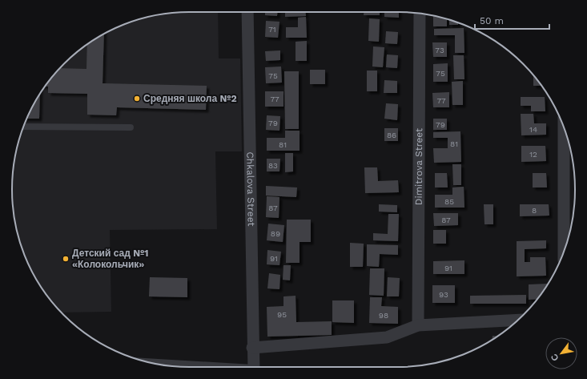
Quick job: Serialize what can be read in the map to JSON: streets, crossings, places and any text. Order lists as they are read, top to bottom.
{
  "streets": {
    "street": ["Dimitrova Street", "Chkalova Street"]
  },
  "places": ["Средняя школа №2", "Детский сад №1 «Колокольчик»"],
  "house_numbers": [
    "71",
    "73",
    "75",
    "75",
    "77",
    "77",
    "79",
    "79",
    "14",
    "86",
    "81",
    "81",
    "12",
    "83",
    "85",
    "87",
    "8",
    "87",
    "89",
    "91",
    "91",
    "93",
    "95",
    "98"
  ],
  "scale_bar": "50 m",
  "north": "bottom left"
}
